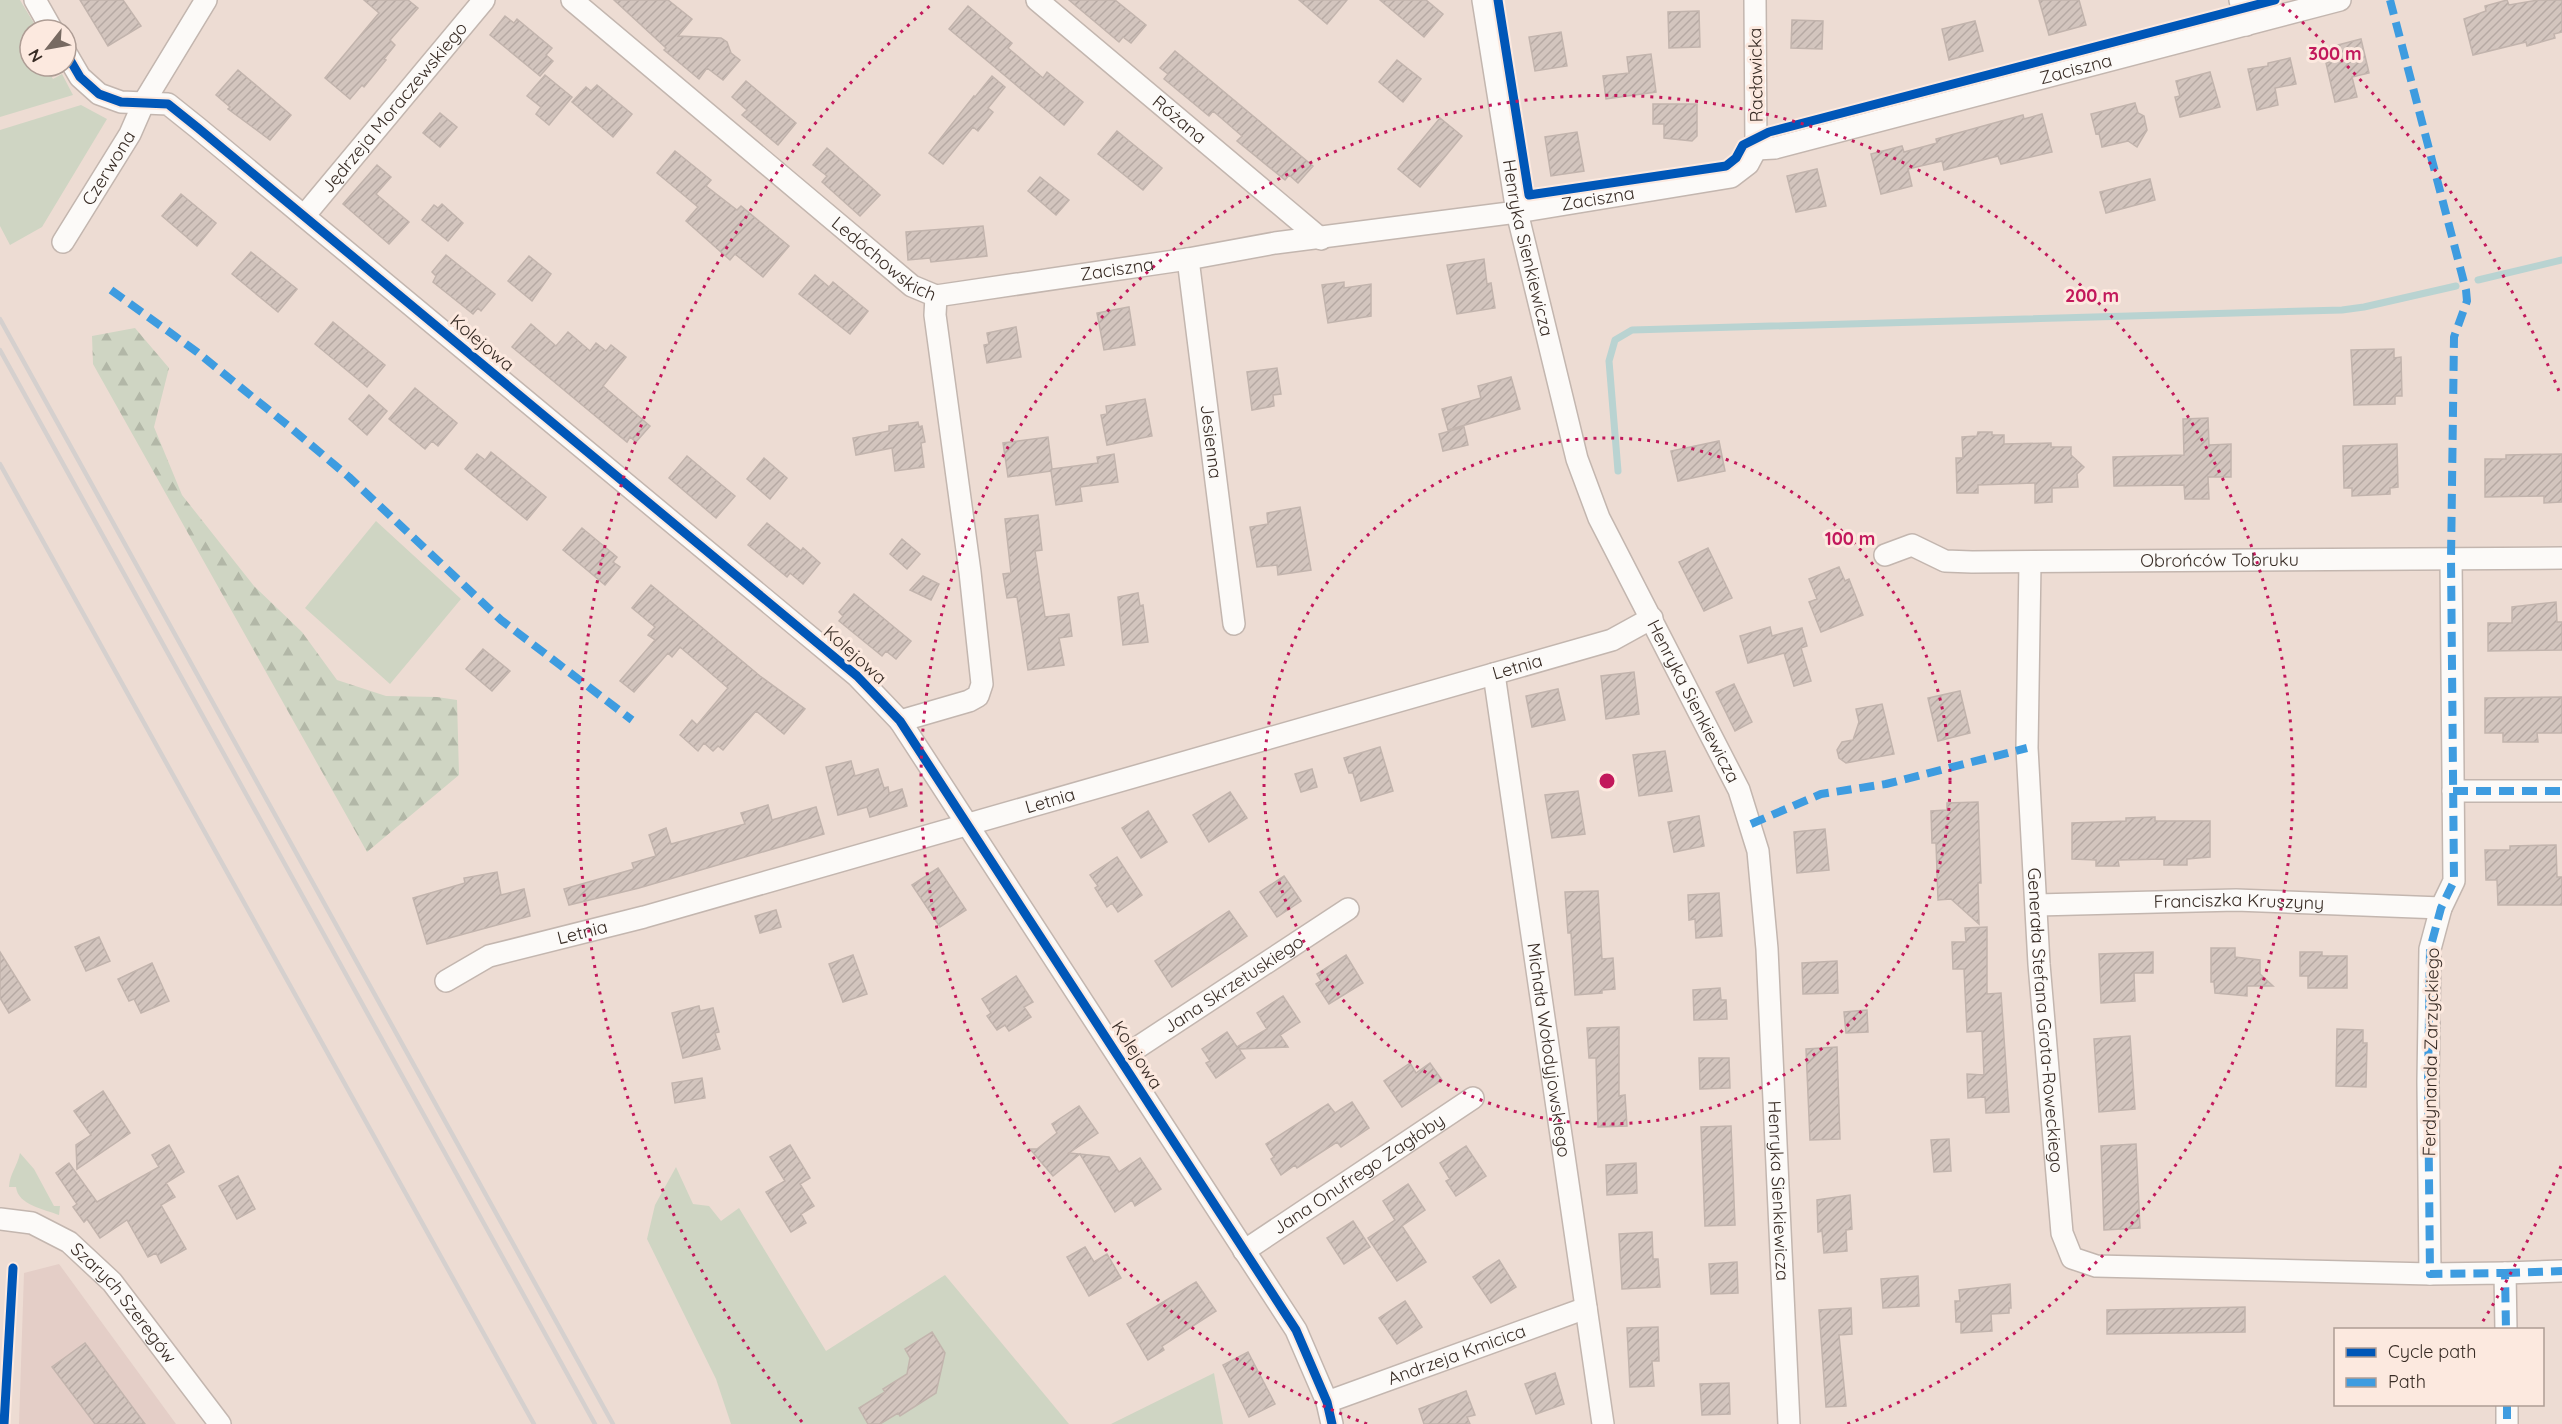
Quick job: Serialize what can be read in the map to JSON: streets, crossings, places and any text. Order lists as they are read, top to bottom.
{
  "streets": {
    "street": [
      "Zaciszna",
      "Racławicka",
      "Jędrzeja Moraczewskiego",
      "Różana",
      "Czerwona",
      "Henryka Sienkiewicza",
      "Ledóchowskich",
      "Kolejowa",
      "Jesienna",
      "Obrońców Tobruku",
      "Letnia",
      "Franciszka Kruszyny",
      "Jana Skrzetuskiego",
      "Generała Stefana Grota-Roweckiego",
      "Michała Wołodyjowskiego",
      "Ferdynanda Zarzyckiego",
      "Jana Onufrego Zagłoby",
      "Szarych Szeregów",
      "Andrzeja Kmicica"
    ]
  },
  "crossings": [
    ["Zaciszna", "Racławicka"],
    ["Zaciszna", "Różana"],
    ["Zaciszna", "Henryka Sienkiewicza"],
    ["Zaciszna", "Ledóchowskich"],
    ["Zaciszna", "Jesienna"],
    ["Jędrzeja Moraczewskiego", "Kolejowa"],
    ["Czerwona", "Kolejowa"],
    ["Henryka Sienkiewicza", "Letnia"],
    ["Ledóchowskich", "Kolejowa"],
    ["Kolejowa", "Letnia"],
    ["Kolejowa", "Jana Skrzetuskiego"],
    ["Kolejowa", "Jana Onufrego Zagłoby"],
    ["Kolejowa", "Andrzeja Kmicica"],
    ["Obrońców Tobruku", "Generała Stefana Grota-Roweckiego"],
    ["Obrońców Tobruku", "Ferdynanda Zarzyckiego"],
    ["Letnia", "Michała Wołodyjowskiego"],
    ["Franciszka Kruszyny", "Generała Stefana Grota-Roweckiego"],
    ["Franciszka Kruszyny", "Ferdynanda Zarzyckiego"],
    ["Generała Stefana Grota-Roweckiego", "Ferdynanda Zarzyckiego"],
    ["Michała Wołodyjowskiego", "Andrzeja Kmicica"]
  ],
  "legend": ["Cycle path", "Path"],
  "north": "bottom left",
  "rings": ["300 m", "200 m", "100 m"]
}
